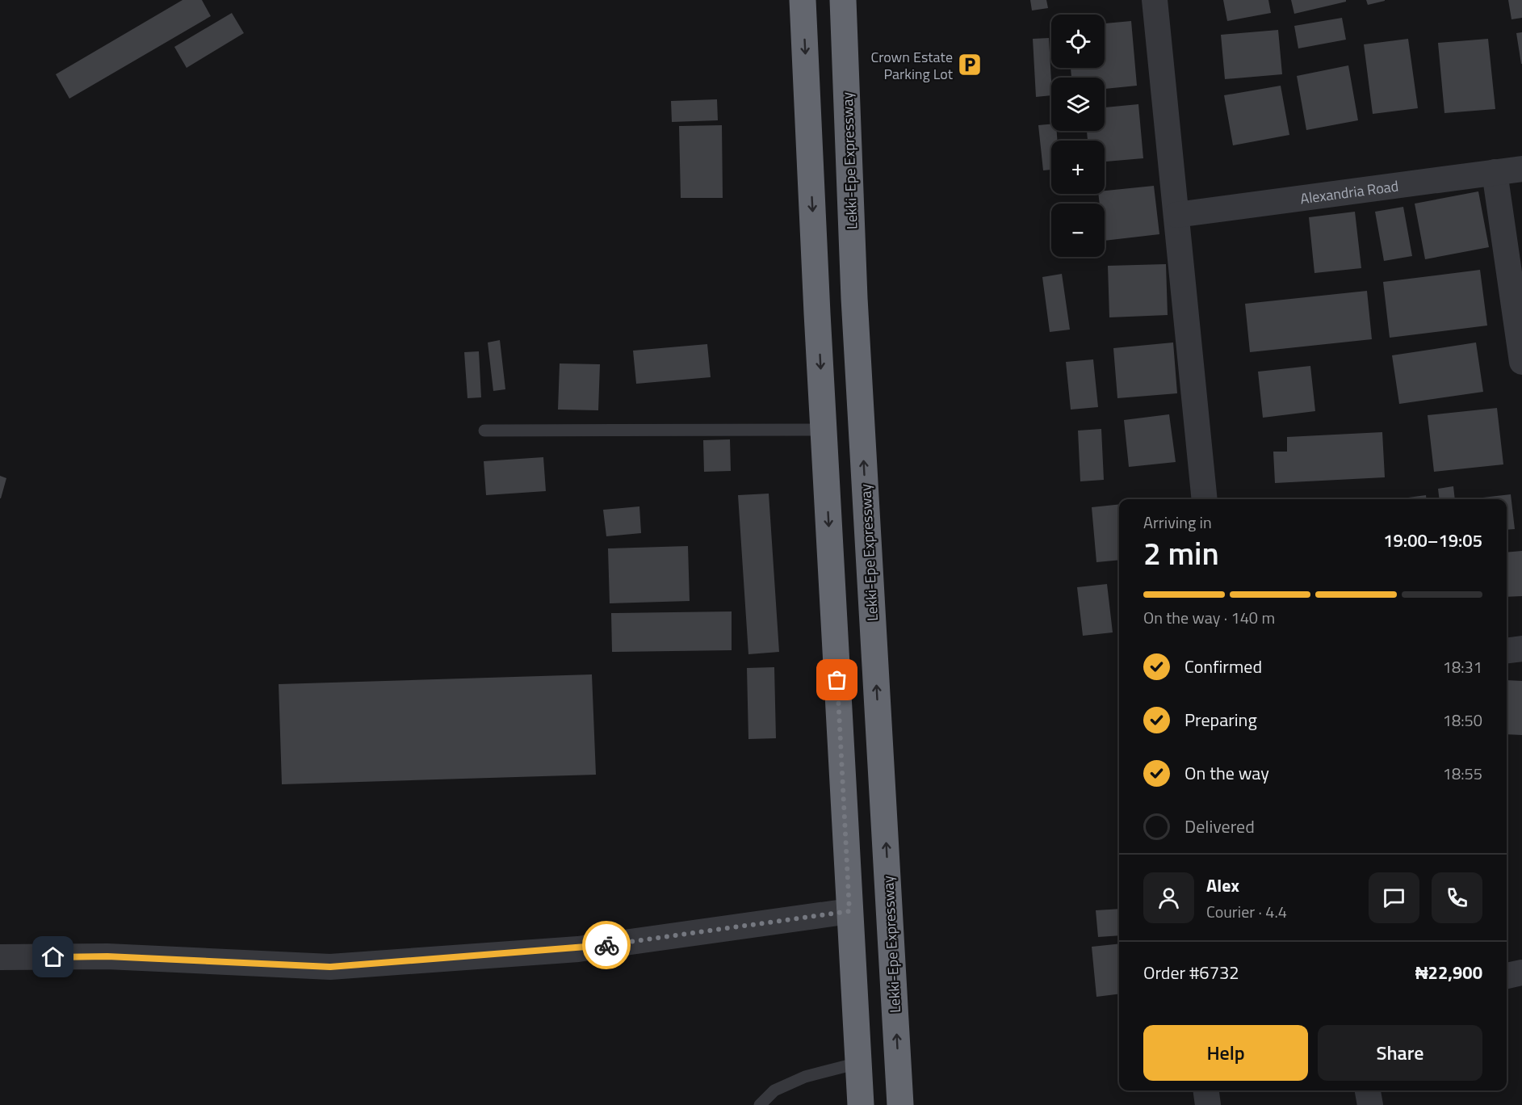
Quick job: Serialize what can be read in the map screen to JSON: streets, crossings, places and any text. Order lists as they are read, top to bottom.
{
  "streets": {
    "highway": ["Lekki-Epe Expressway"],
    "street": ["Alexandria Road"]
  },
  "places": {
    "parking": ["Crown Estate Parking Lot"]
  },
  "page": {
    "map_buttons": ["+", "−"],
    "heading": ["2 min", "Arriving in", "19:00–19:05"],
    "panel": [
      "Alex",
      "Courier · 4.4",
      "Order #6732",
      "₦22,900"
    ],
    "bar": "On the way · 140 m",
    "list": [
      ["Confirmed", "18:31"],
      ["Preparing", "18:50"],
      ["On the way", "18:55"],
      "Delivered"
    ],
    "buttons": ["Help", "Share"]
  }
}
